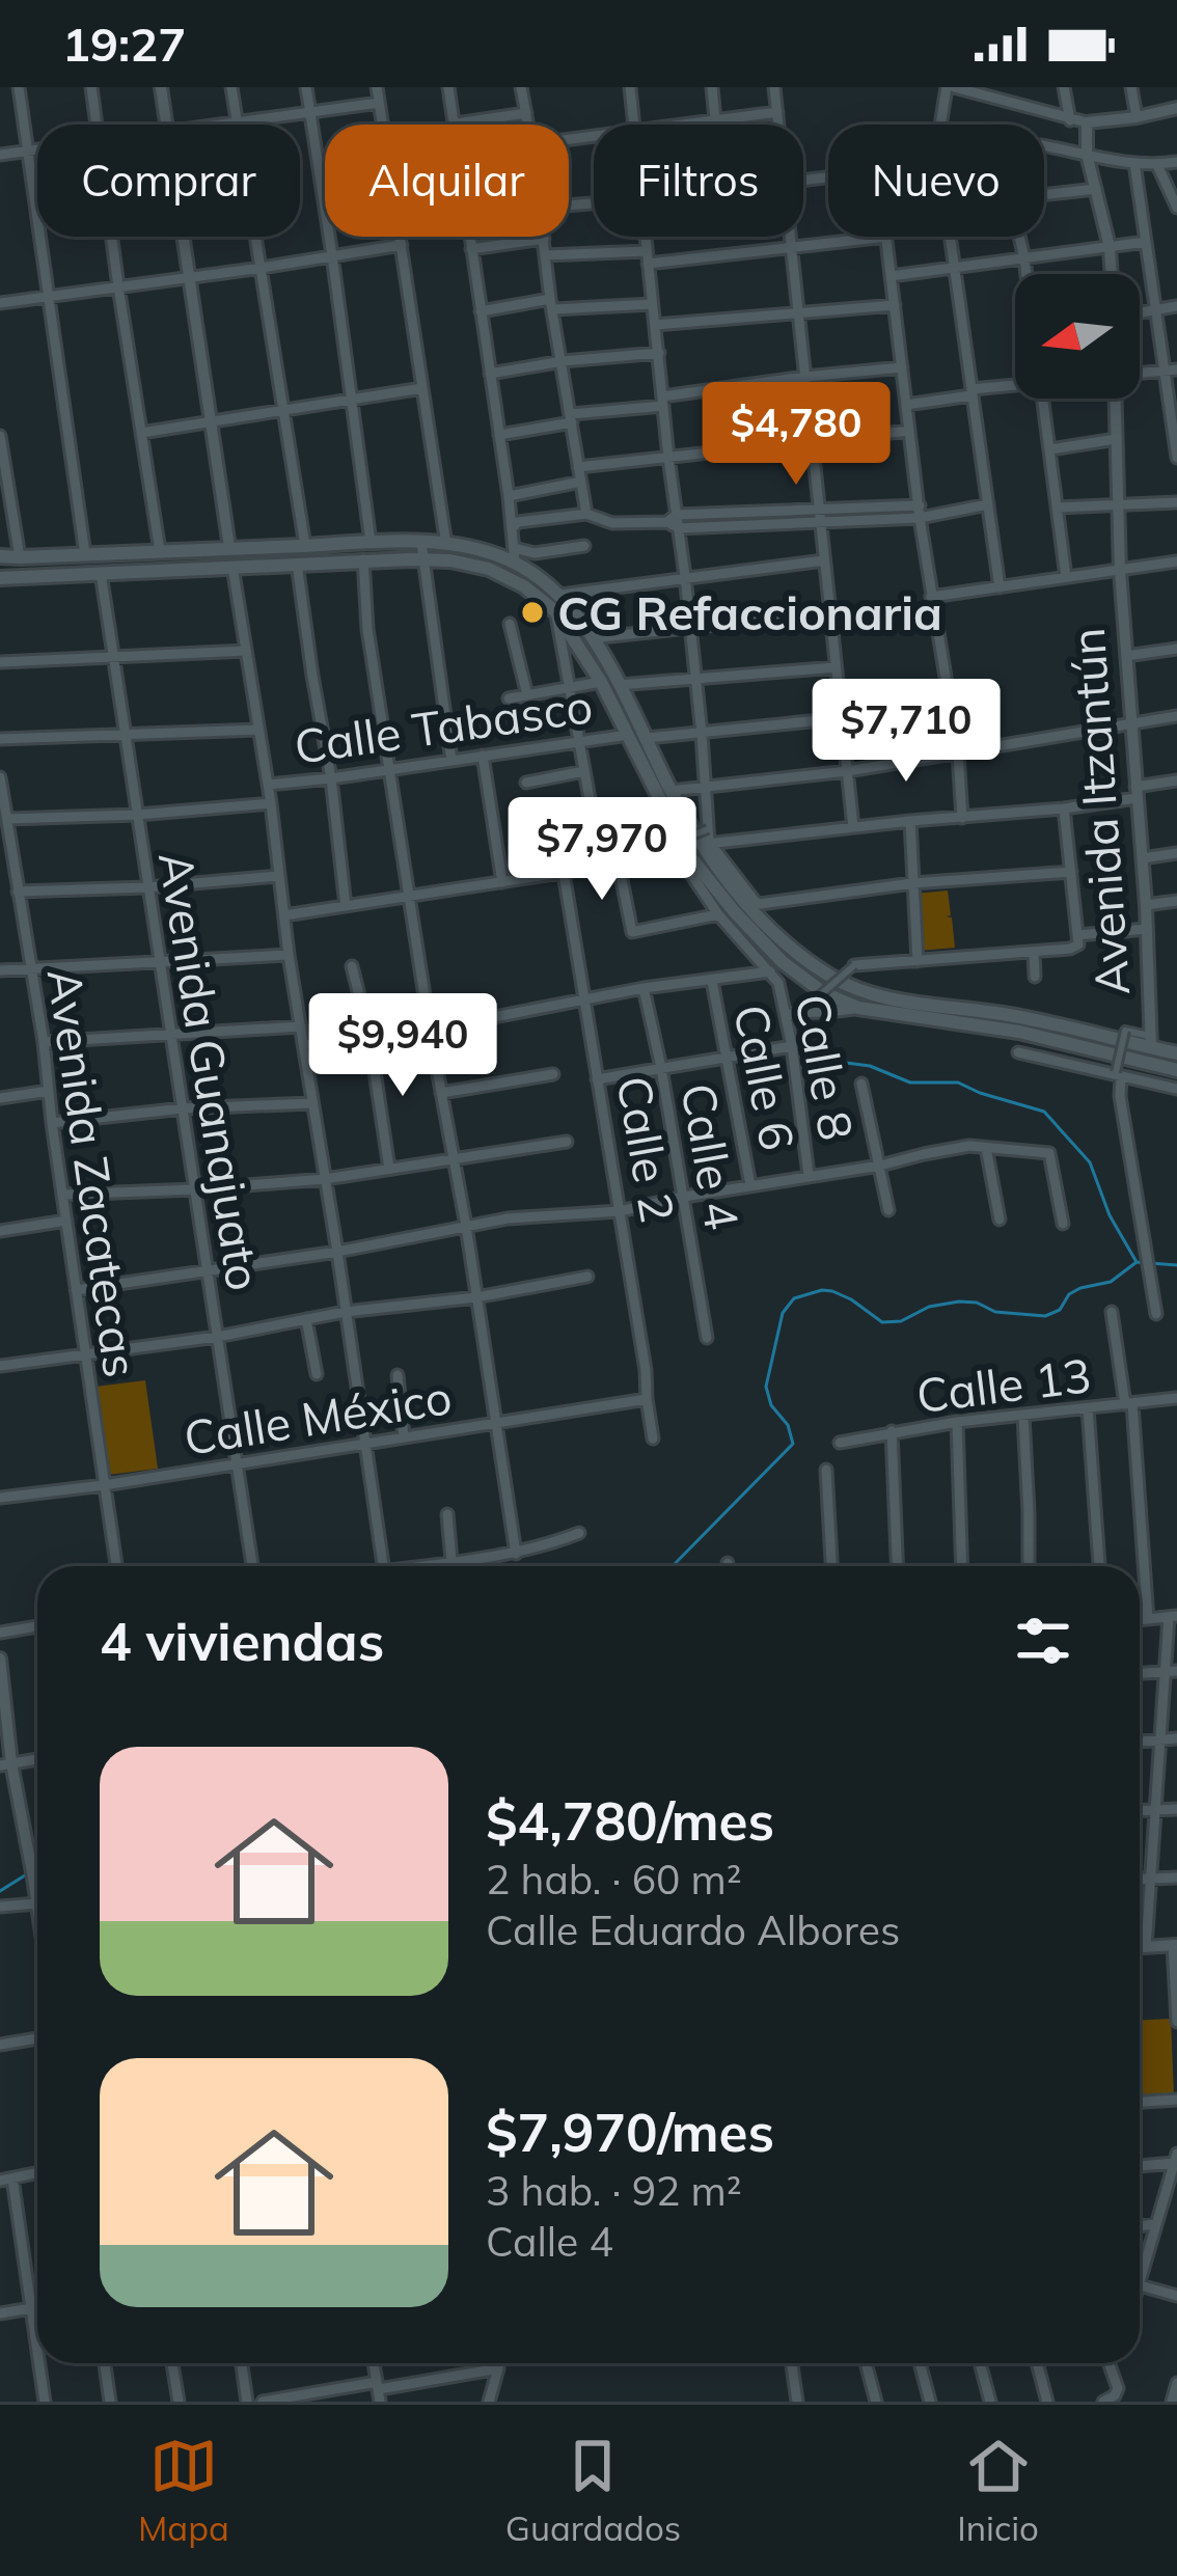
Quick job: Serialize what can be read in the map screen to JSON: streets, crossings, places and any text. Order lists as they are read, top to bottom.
{
  "streets": {
    "street": [
      "Calle Tabasco",
      "Avenida Itzantún",
      "Calle 8",
      "Avenida Guanajuato",
      "Calle 6",
      "Calle 2",
      "Calle 4",
      "Avenida Zacatecas",
      "Calle 13",
      "Calle México"
    ]
  },
  "crossings": [
    ["Avenida Guanajuato", "Calle México"],
    ["Calle 2", "Calle México"],
    ["Avenida Zacatecas", "Calle México"]
  ],
  "places": ["CG Refaccionaria"],
  "north": "left",
  "page": {
    "status": "19:27",
    "chip": [
      "Comprar",
      "Alquilar",
      "Filtros",
      "Nuevo"
    ],
    "price": [
      "$4,780",
      "$7,710",
      "$7,970",
      "$9,940"
    ],
    "heading": "4 viviendas",
    "list": [
      {
        "name": "$4,780/mes",
        "note": "2 hab. · 60 m² · Calle Eduardo Albores"
      },
      {
        "name": "$7,970/mes",
        "note": "3 hab. · 92 m² · Calle 4"
      }
    ],
    "tabs": ["Mapa", "Guardados", "Inicio"]
  }
}
